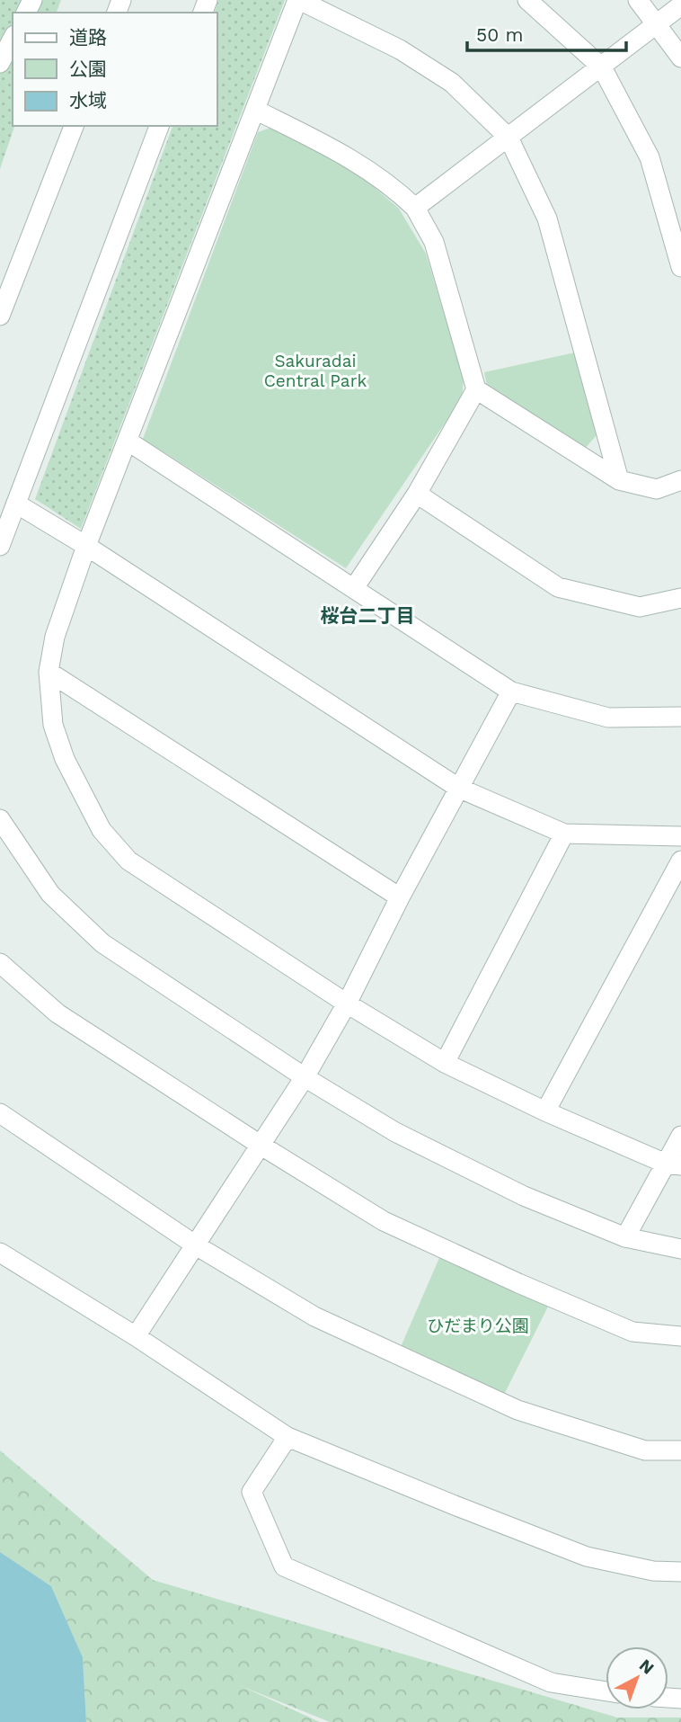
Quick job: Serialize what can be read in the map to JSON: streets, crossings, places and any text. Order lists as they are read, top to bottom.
{
  "districts": ["桜台二丁目"],
  "parks": ["Sakuradai Central Park", "ひだまり公園"],
  "legend": ["道路", "公園", "水域"],
  "scale_bar": "50 m",
  "north": "top right"
}
